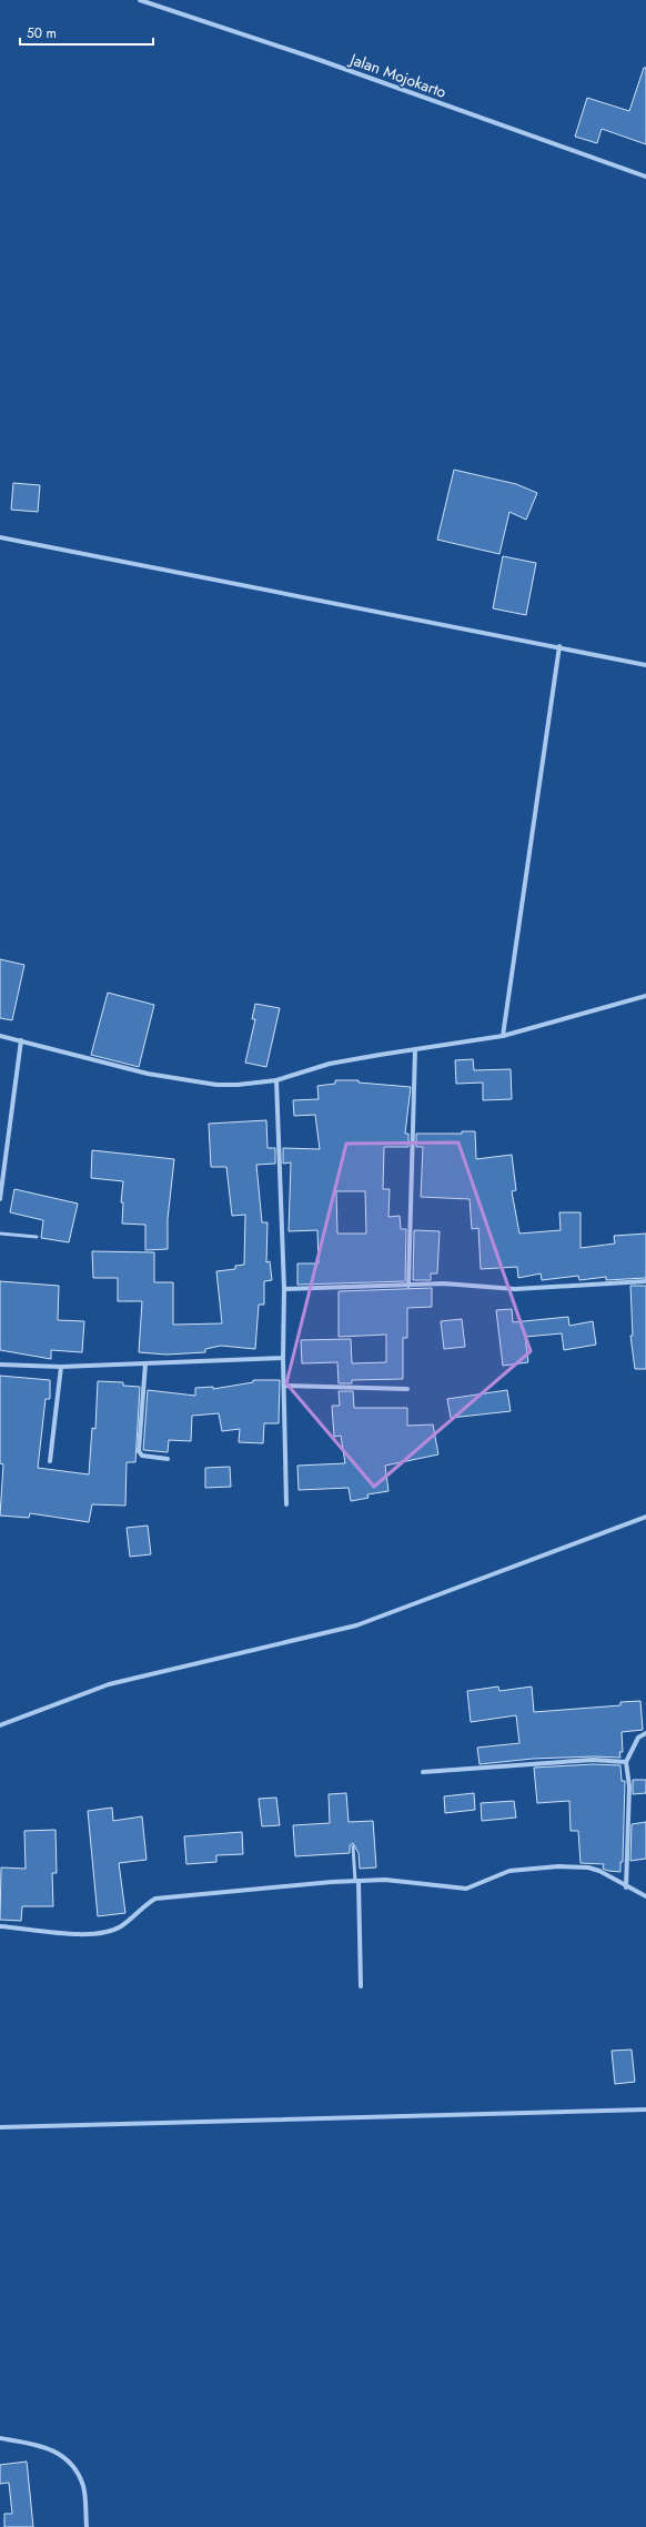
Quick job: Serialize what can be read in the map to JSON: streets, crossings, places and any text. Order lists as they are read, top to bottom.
{
  "streets": {
    "street": ["Jalan Mojokarto"]
  },
  "scale_bar": "50 m"
}
